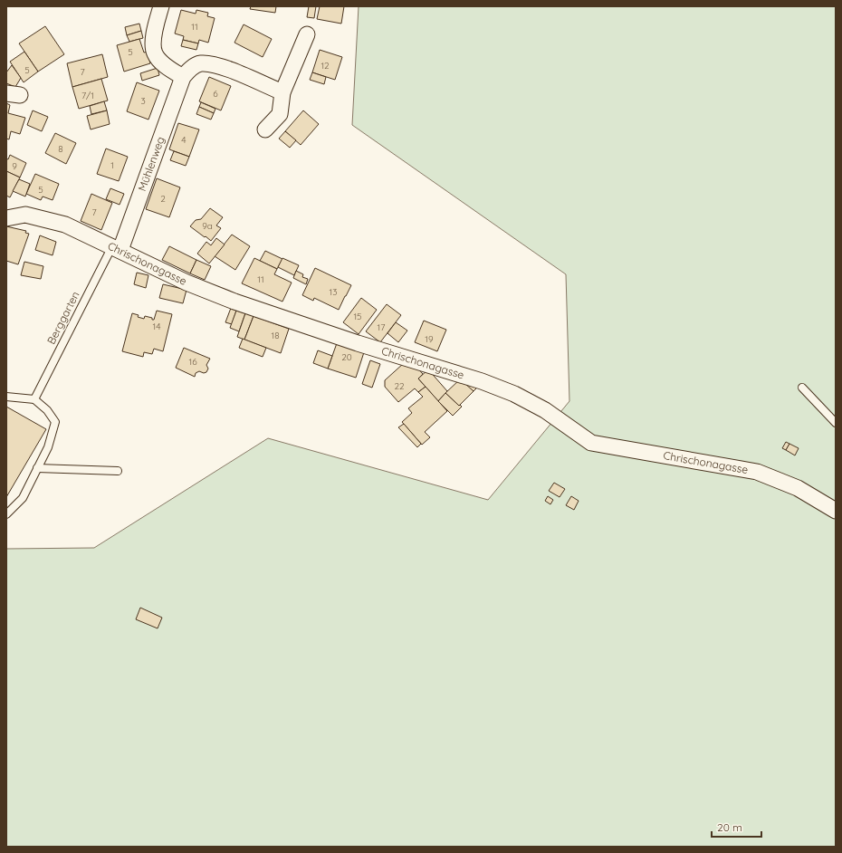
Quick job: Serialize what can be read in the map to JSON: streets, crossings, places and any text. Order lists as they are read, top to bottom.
{
  "streets": {
    "street": ["Mühlenweg", "Chrischonagasse"],
    "lane": ["Berggarten"]
  },
  "crossings": [
    ["Mühlenweg", "Chrischonagasse"],
    ["Mühlenweg", "Berggarten"],
    ["Chrischonagasse", "Berggarten"]
  ],
  "house_numbers": [
    "11",
    "5",
    "12",
    "5",
    "7",
    "6",
    "7/1",
    "3",
    "4",
    "8",
    "1",
    "9",
    "5",
    "2",
    "7",
    "9a",
    "11",
    "13",
    "15",
    "14",
    "17",
    "18",
    "19",
    "20",
    "16",
    "22"
  ],
  "scale_bar": "20 m"
}
